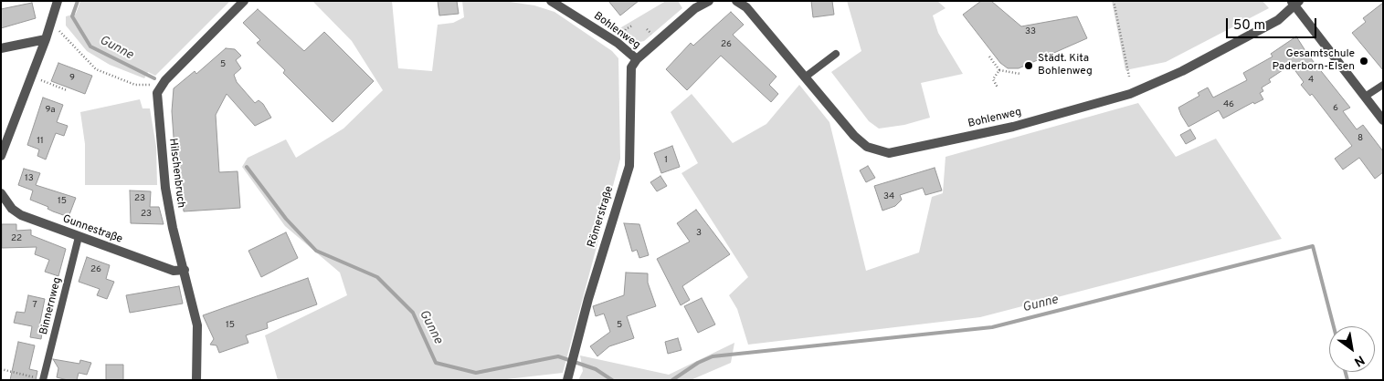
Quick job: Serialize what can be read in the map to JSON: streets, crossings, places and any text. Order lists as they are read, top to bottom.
{
  "streets": {
    "street": [
      "Bohlenweg",
      "Hilschenbruch",
      "Römerstraße",
      "Gunnestraße"
    ],
    "lane": ["Binnernweg"]
  },
  "crossings": [
    ["Bohlenweg", "Römerstraße"],
    ["Hilschenbruch", "Gunnestraße"],
    ["Gunnestraße", "Binnernweg"]
  ],
  "water": ["Gunne"],
  "places": ["Gesamtschule Paderborn-Elsen", "Städt. Kita Bohlenweg"],
  "house_numbers": [
    "33",
    "26",
    "5",
    "9",
    "4",
    "46",
    "6",
    "9a",
    "8",
    "11",
    "1",
    "13",
    "34",
    "23",
    "15",
    "23",
    "3",
    "22",
    "26",
    "7",
    "15",
    "5"
  ],
  "scale_bar": "50 m",
  "north": "bottom right"
}
